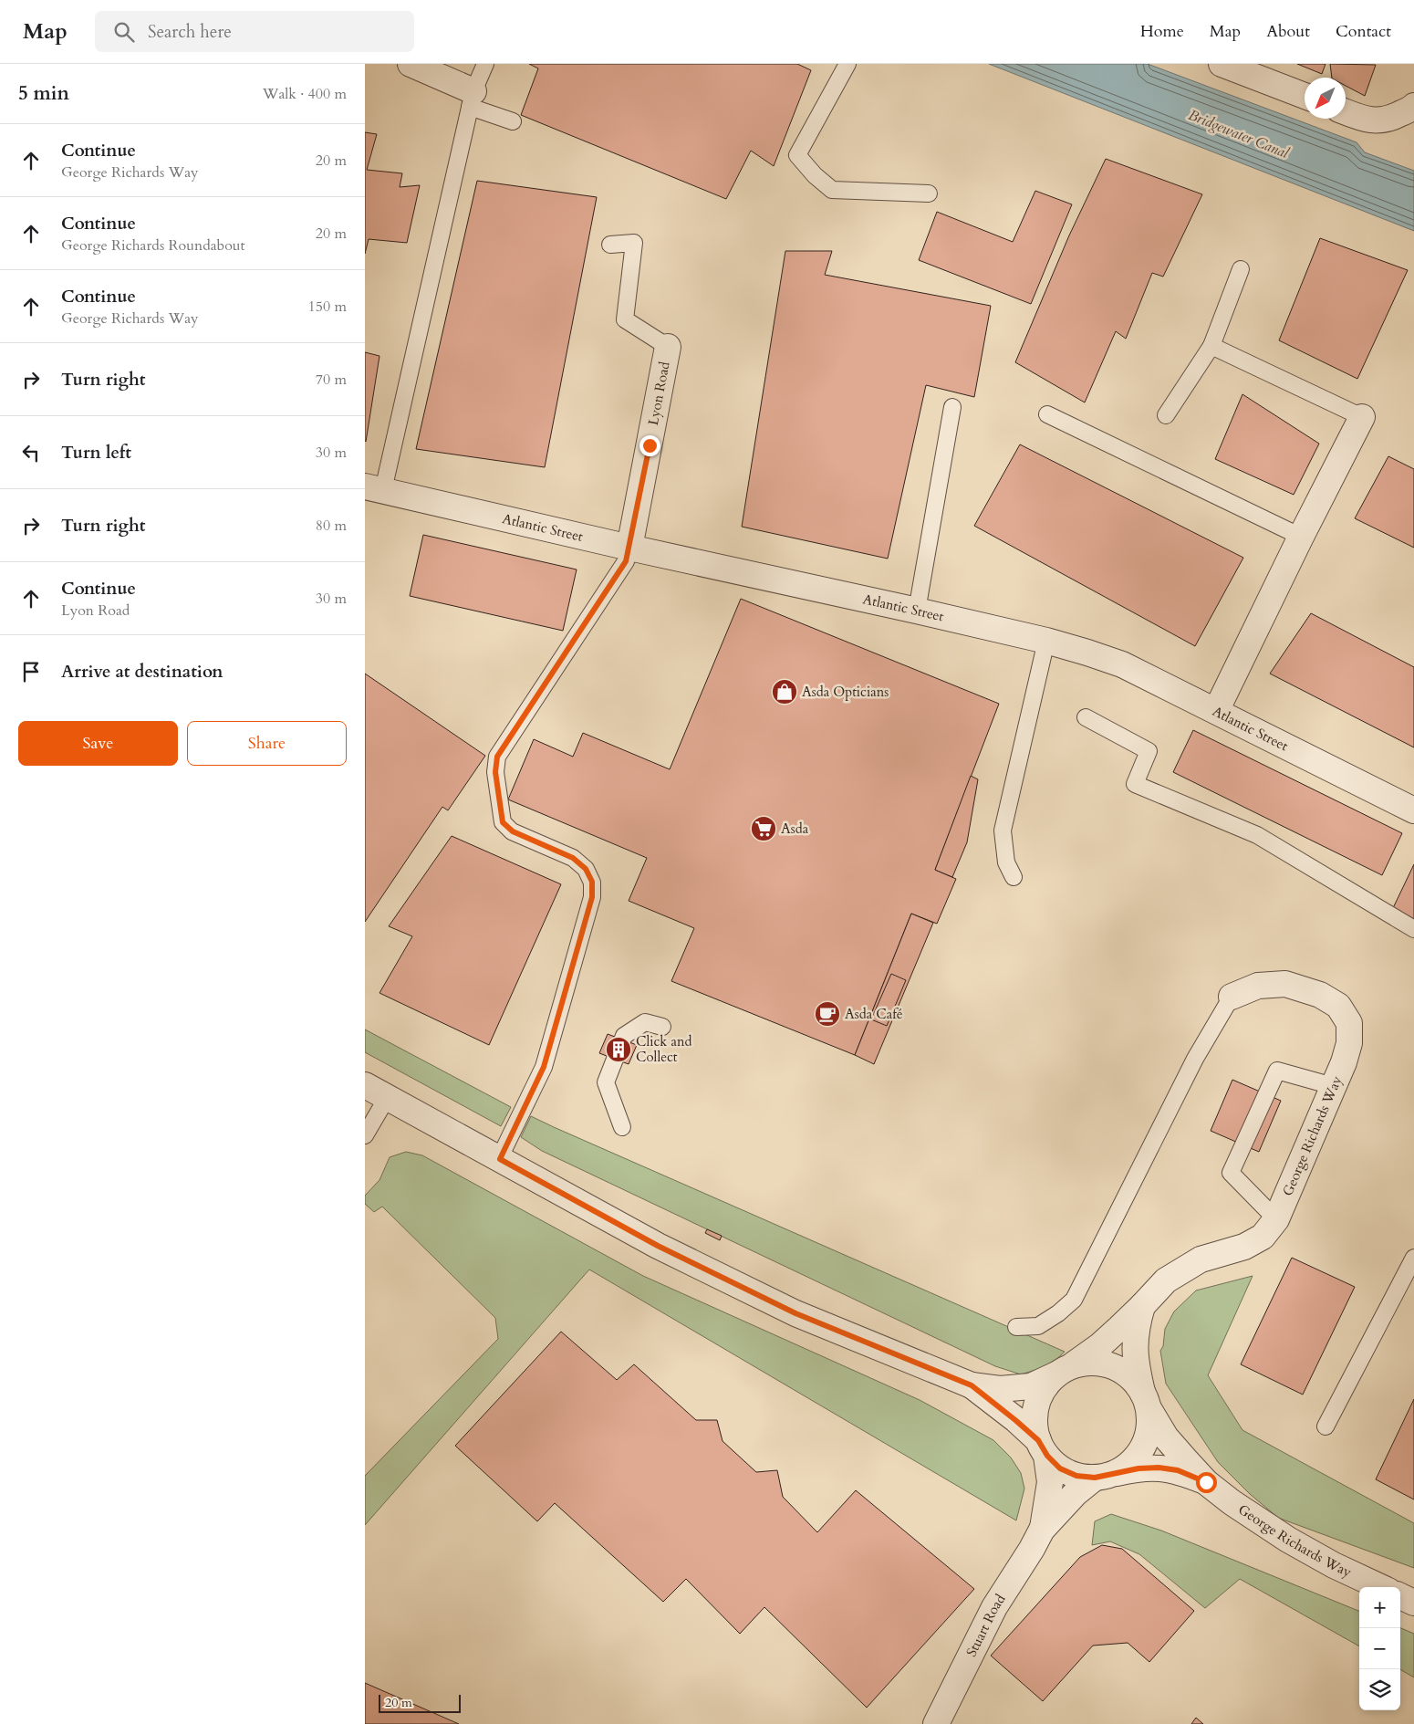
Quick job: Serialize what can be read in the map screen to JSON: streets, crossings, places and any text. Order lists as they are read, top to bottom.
{
  "streets": {
    "street": [
      "Lyon Road",
      "Atlantic Street",
      "George Richards Way",
      "Stuart Road"
    ]
  },
  "crossings": [
    ["Lyon Road", "Atlantic Street"],
    ["George Richards Way", "Stuart Road"]
  ],
  "water": ["Bridgewater Canal"],
  "places": {
    "shop": ["Asda Opticians"],
    "supermarket": ["Asda"],
    "cafe": ["Asda Café"],
    "building": ["Click and Collect"]
  },
  "scale_bar": "20 m",
  "north": "bottom left",
  "page": {
    "header": "Map",
    "search": "Search here",
    "nav": [
      "Home",
      "Map",
      "About",
      "Contact"
    ],
    "heading": ["5 min", "Walk · 400 m"],
    "list": [
      ["Continue", "George Richards Way", "20 m"],
      ["Continue", "George Richards Roundabout", "20 m"],
      ["Continue", "George Richards Way", "150 m"],
      ["Turn right", "70 m"],
      ["Turn left", "30 m"],
      ["Turn right", "80 m"],
      ["Continue", "Lyon Road", "30 m"],
      "Arrive at destination"
    ],
    "buttons": ["Save", "Share"],
    "map_buttons": ["+", "−"],
    "scale": "20 m"
  }
}
